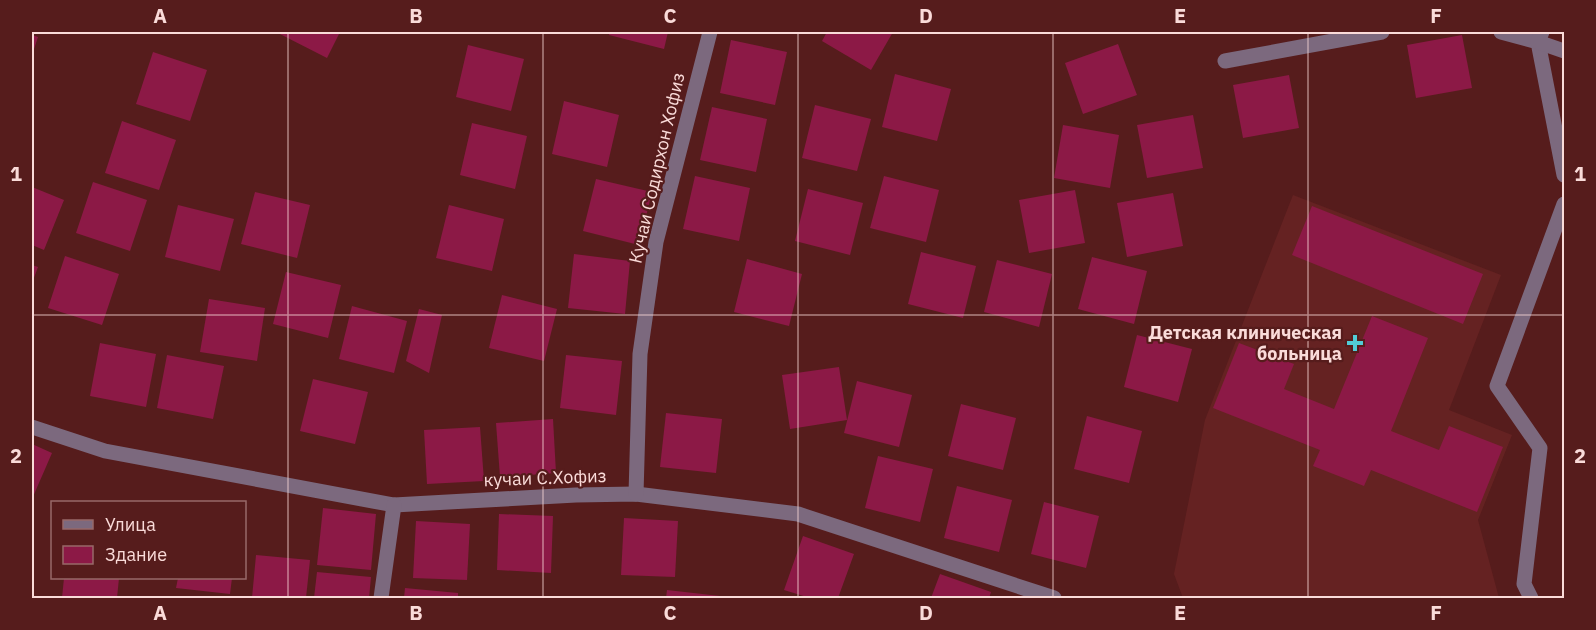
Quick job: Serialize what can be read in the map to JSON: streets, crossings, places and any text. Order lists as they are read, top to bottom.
{
  "streets": {
    "street": ["Кучаи Содирхон Хофиз", "кучаи С.Хофиз"]
  },
  "crossings": [
    ["Кучаи Содирхон Хофиз", "кучаи С.Хофиз"]
  ],
  "places": {
    "health": ["Детская клиническая больница"]
  },
  "legend": ["Улица", "Здание"],
  "grid": {
    "columns": [
      "A",
      "B",
      "C",
      "D",
      "E",
      "F"
    ],
    "rows": ["1", "2"]
  }
}
